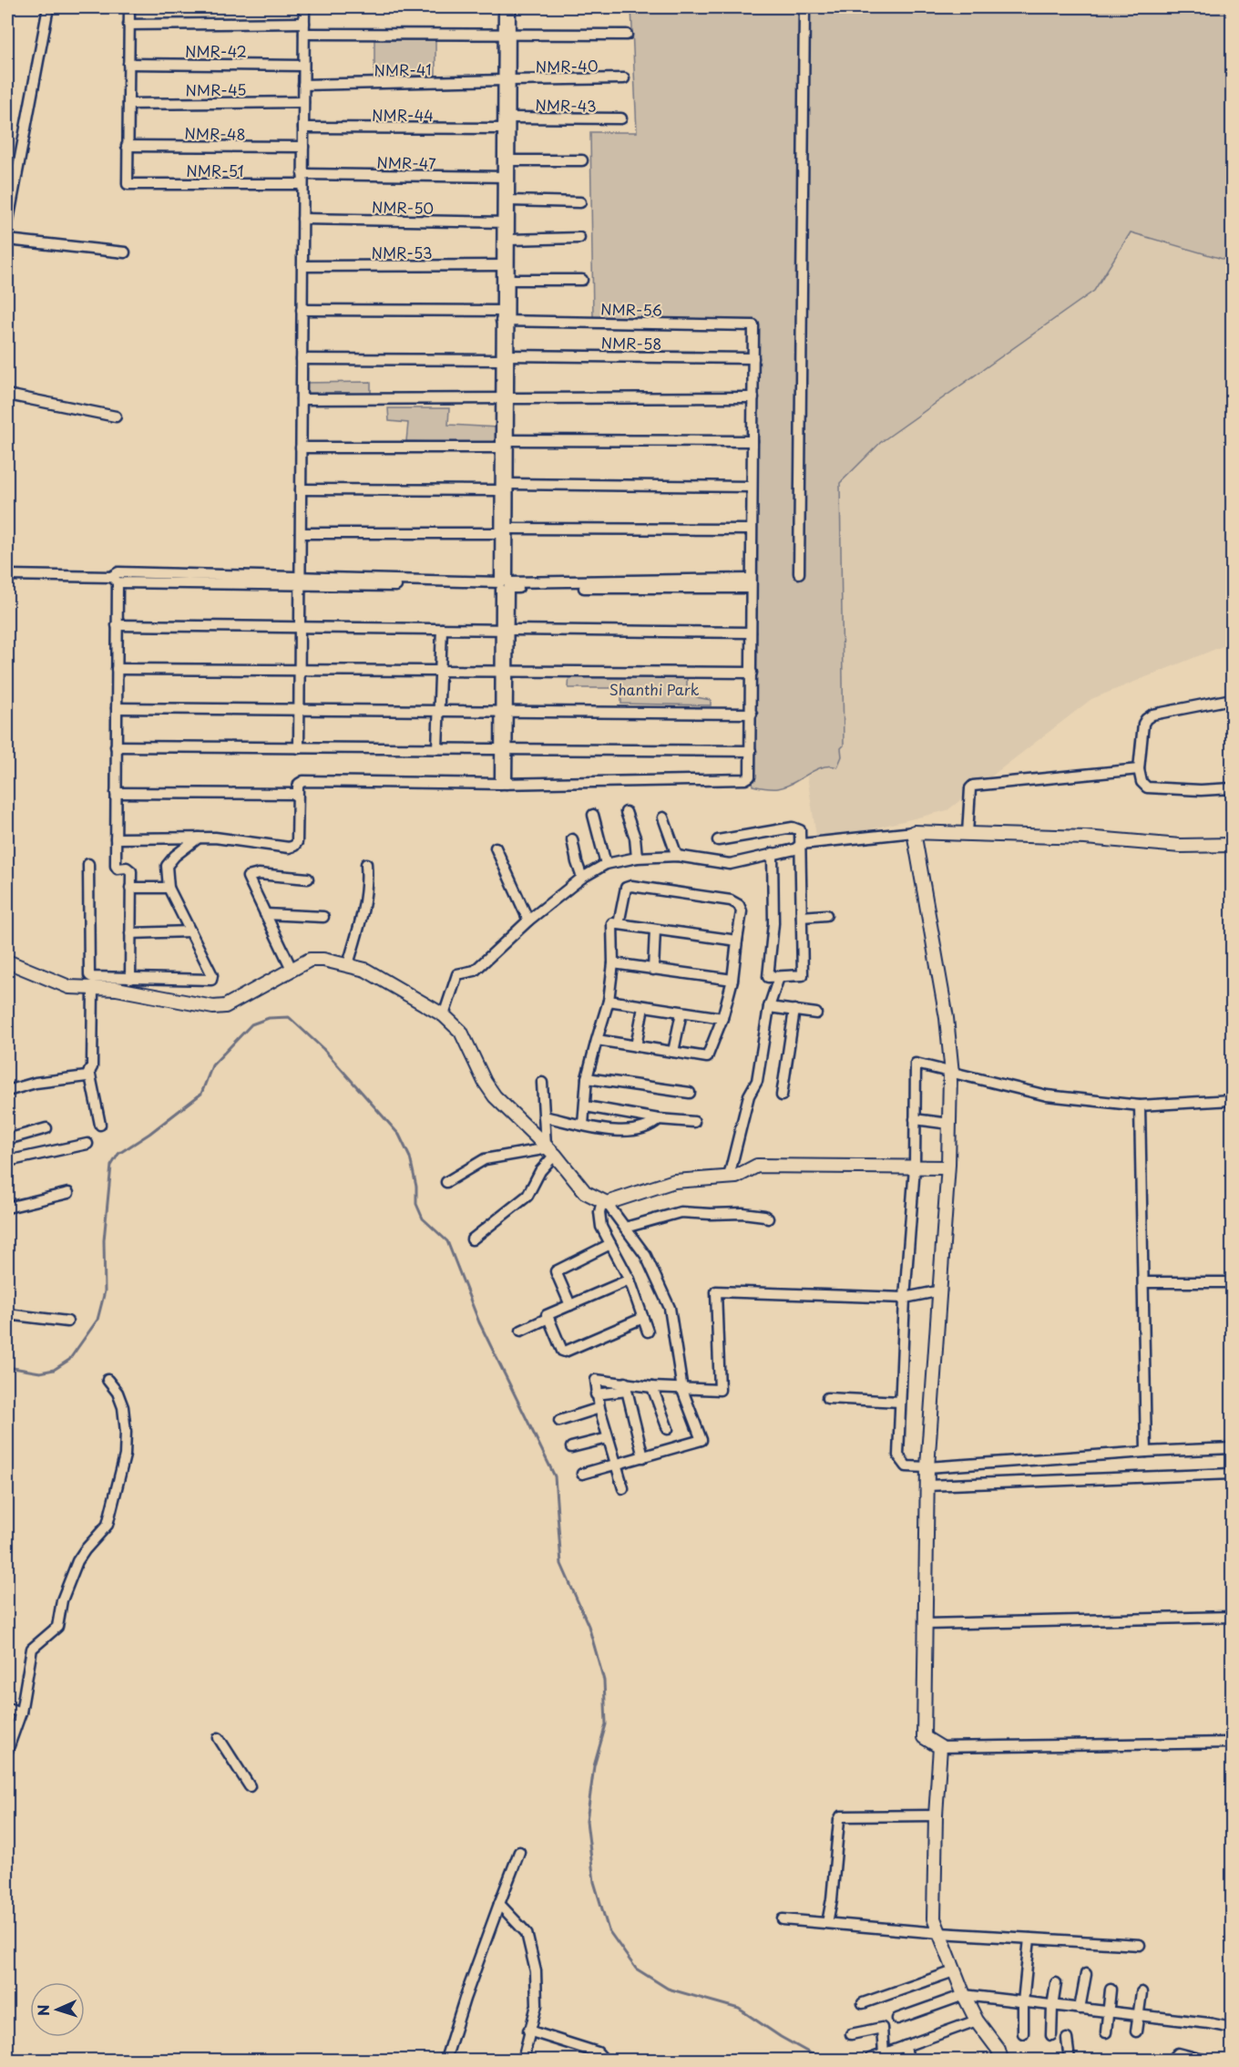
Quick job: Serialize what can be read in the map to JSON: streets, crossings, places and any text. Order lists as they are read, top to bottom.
{
  "streets": {
    "street": [
      "NMR-42",
      "NMR-40",
      "NMR-41",
      "NMR-45",
      "NMR-43",
      "NMR-44",
      "NMR-48",
      "NMR-47",
      "NMR-51",
      "NMR-50",
      "NMR-53",
      "NMR-56",
      "NMR-58"
    ]
  },
  "crossings": [
    ["NMR-40", "NMR-41"],
    ["NMR-48", "NMR-51"],
    ["NMR-47", "NMR-51"],
    ["NMR-56", "NMR-58"]
  ],
  "parks": ["Shanthi Park"],
  "north": "left"
}
